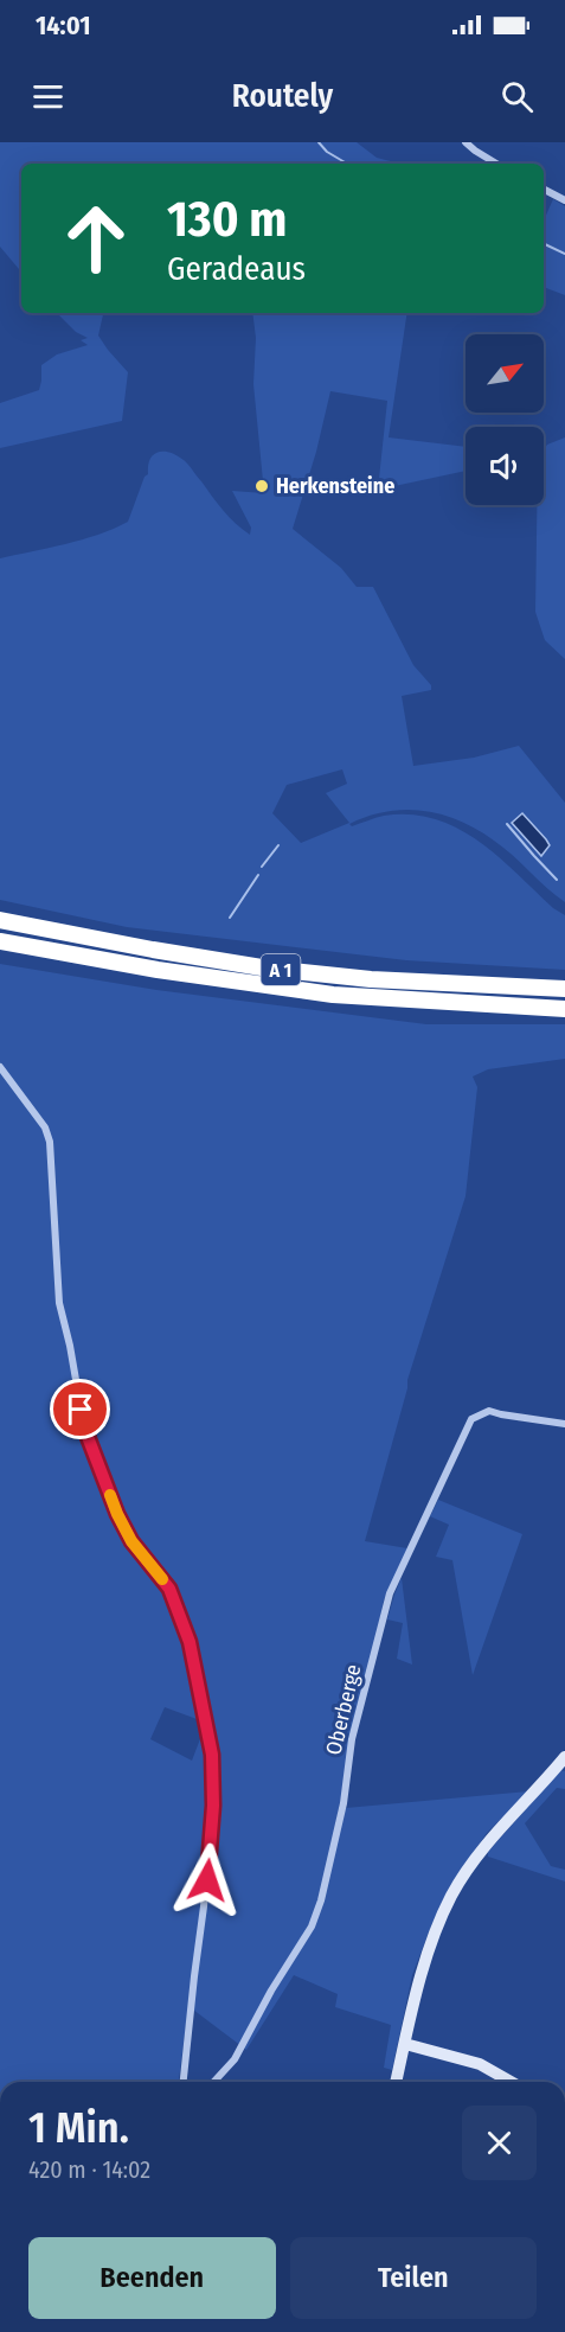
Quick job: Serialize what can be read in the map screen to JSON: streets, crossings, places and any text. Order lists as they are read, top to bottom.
{
  "streets": {
    "highway": ["A 1"],
    "street": ["Oberberge"]
  },
  "places": ["Herkensteine"],
  "north": "top right",
  "page": {
    "status": "14:01",
    "header": "Routely",
    "turn": ["130 m", "Geradeaus"],
    "heading": ["1 Min.", "420 m · 14:02"],
    "buttons": ["Beenden", "Teilen"]
  }
}
